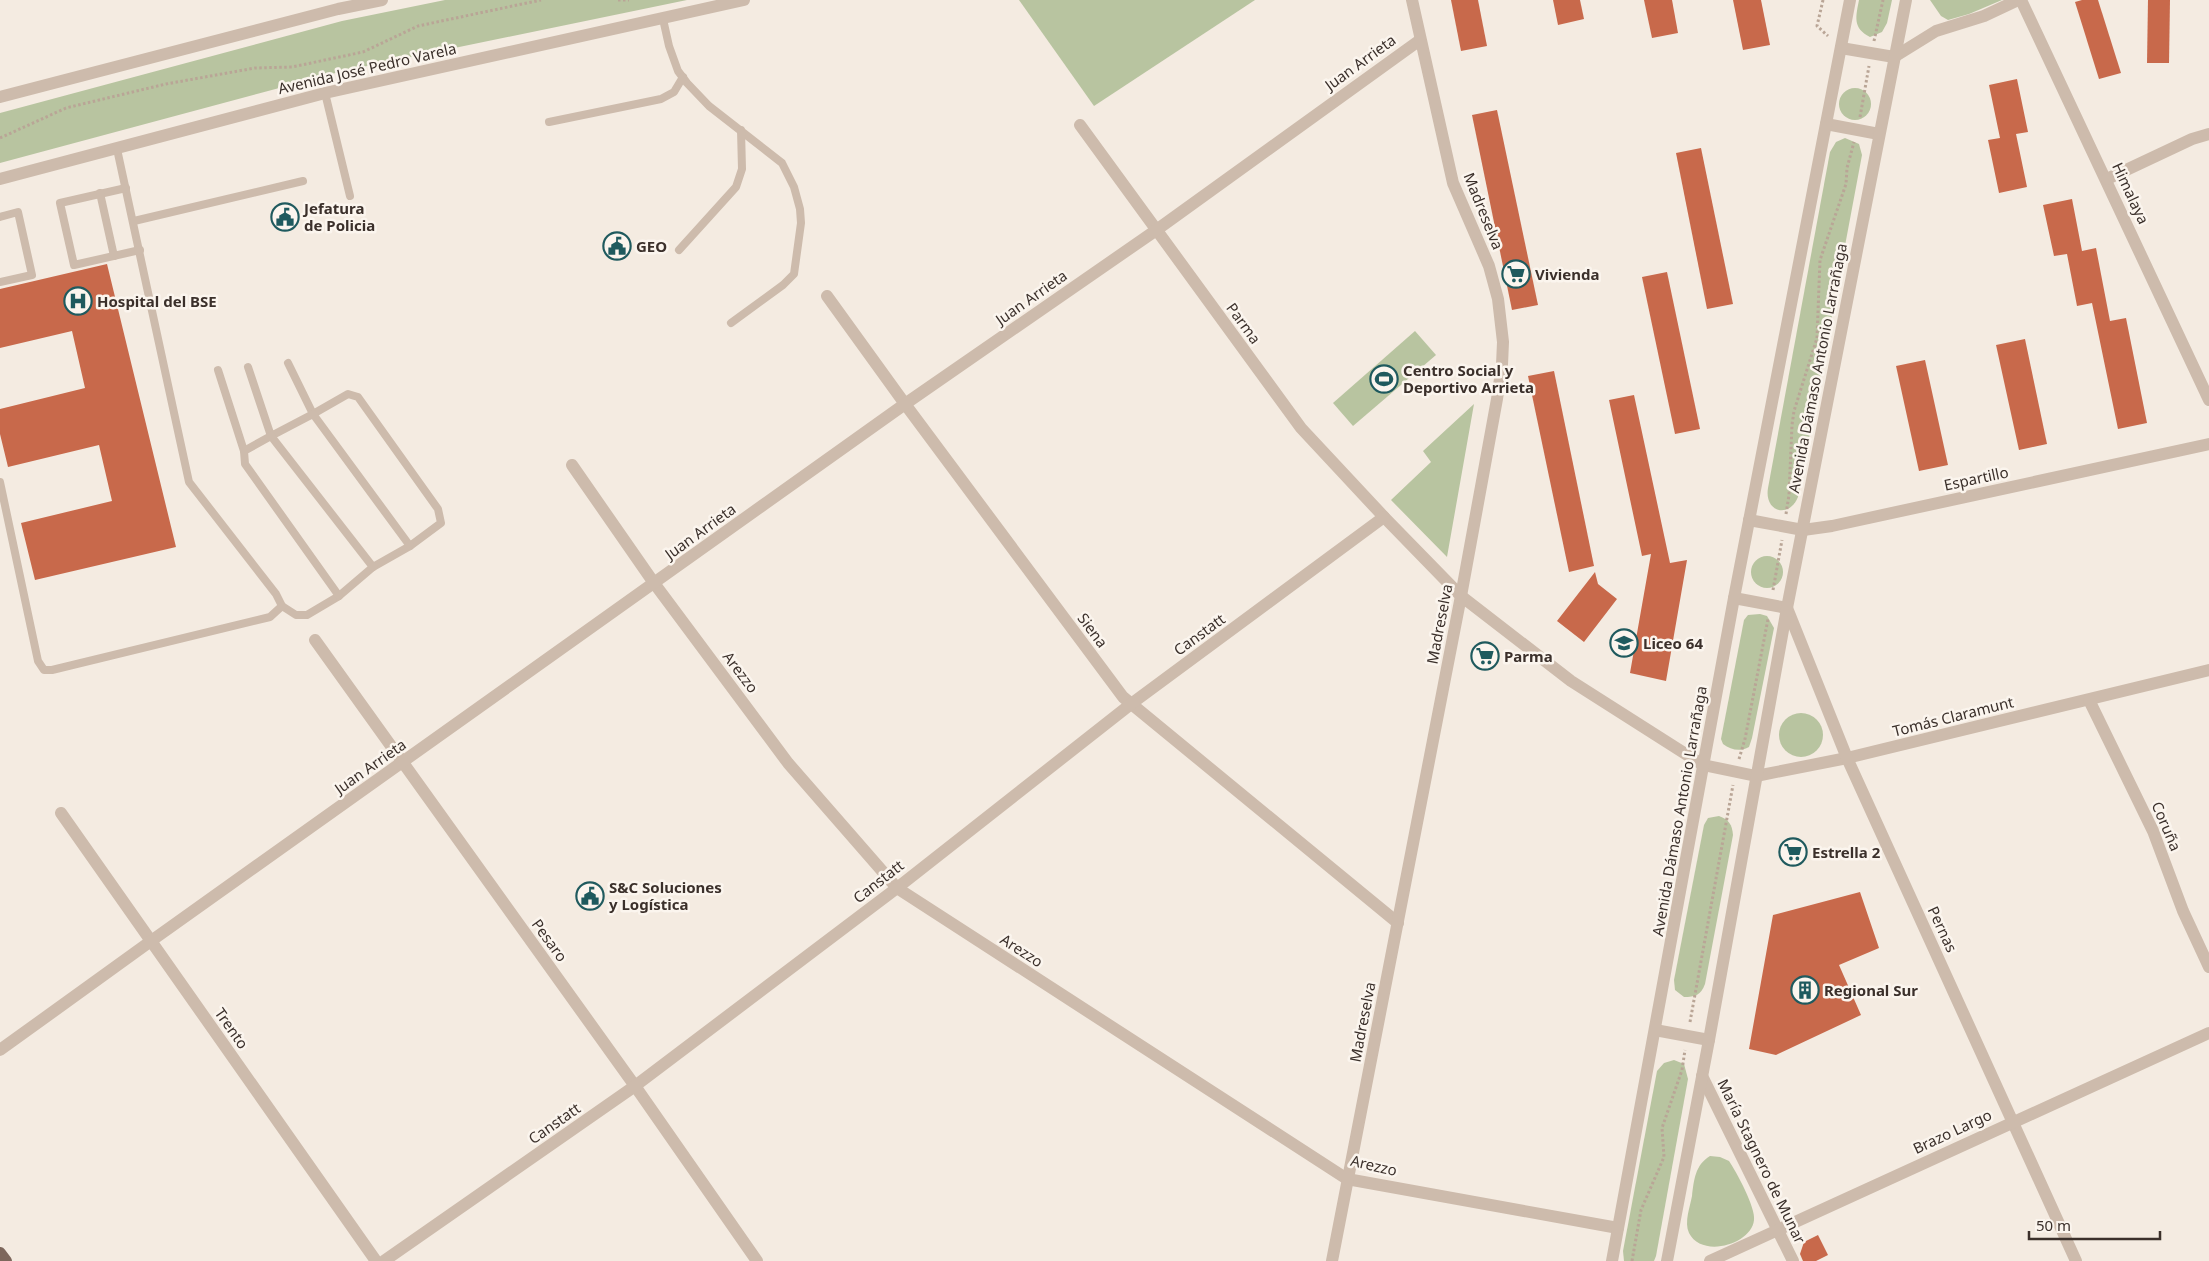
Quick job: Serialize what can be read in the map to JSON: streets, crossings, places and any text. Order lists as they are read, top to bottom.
{
  "streets": {
    "street": [
      "Juan Arrieta",
      "Avenida José Pedro Varela",
      "Himalaya",
      "Madreselva",
      "Parma",
      "Avenida Dámaso Antonio Larrañaga",
      "Espartillo",
      "Siena",
      "Canstatt",
      "Arezzo",
      "Tomás Claramunt",
      "Coruña",
      "Pernas",
      "Pesaro",
      "Trento",
      "Brazo Largo",
      "María Stagnero de Munar"
    ]
  },
  "crossings": [
    ["Juan Arrieta", "Madreselva"],
    ["Juan Arrieta", "Parma"],
    ["Juan Arrieta", "Siena"],
    ["Juan Arrieta", "Arezzo"],
    ["Juan Arrieta", "Pesaro"],
    ["Juan Arrieta", "Trento"],
    ["Madreselva", "Parma"],
    ["Madreselva", "Siena"],
    ["Madreselva", "Arezzo"],
    ["Parma", "Avenida Dámaso Antonio Larrañaga"],
    ["Parma", "Canstatt"],
    ["Parma", "Tomás Claramunt"],
    ["Avenida Dámaso Antonio Larrañaga", "Espartillo"],
    ["Avenida Dámaso Antonio Larrañaga", "Arezzo"],
    ["Avenida Dámaso Antonio Larrañaga", "Tomás Claramunt"],
    ["Avenida Dámaso Antonio Larrañaga", "Pernas"],
    ["Avenida Dámaso Antonio Larrañaga", "María Stagnero de Munar"],
    ["Siena", "Canstatt"],
    ["Canstatt", "Arezzo"],
    ["Canstatt", "Pesaro"],
    ["Tomás Claramunt", "Coruña"],
    ["Tomás Claramunt", "Pernas"],
    ["Pernas", "Brazo Largo"],
    ["Brazo Largo", "María Stagnero de Munar"]
  ],
  "places": {
    "public building": ["Jefatura de Policia", "GEO", "S&C Soluciones y Logística"],
    "supermarket": ["Vivienda", "Parma", "Estrella 2"],
    "hospital": ["Hospital del BSE"],
    "sports": ["Centro Social y Deportivo Arrieta"],
    "school or university": ["Liceo 64"],
    "building": ["Regional Sur"]
  },
  "scale_bar": "50 m"
}
